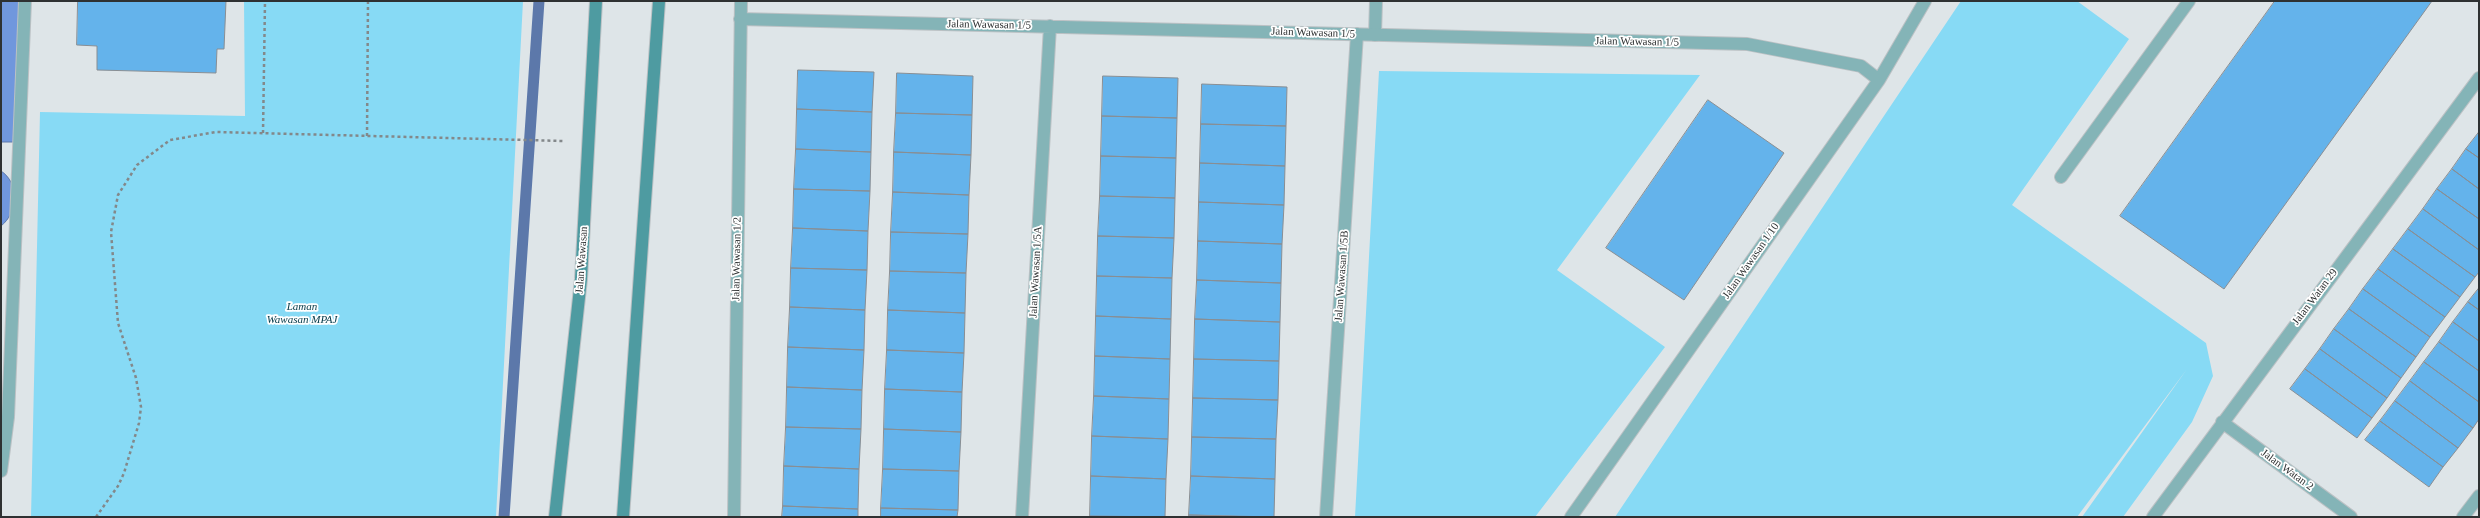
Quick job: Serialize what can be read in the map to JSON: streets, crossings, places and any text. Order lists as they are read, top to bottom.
{
  "streets": {
    "main road": ["Jalan Wawasan"],
    "street": [
      "Jalan Wawasan 1/5",
      "Jalan Wawasan 1/2",
      "Jalan Wawasan 1/10",
      "Jalan Wawasan 1/5A",
      "Jalan Wawasan 1/5B",
      "Jalan Watan 29",
      "Jalan Watan 2"
    ]
  },
  "crossings": [
    ["Jalan Wawasan 1/5", "Jalan Wawasan 1/2"],
    ["Jalan Wawasan 1/5", "Jalan Wawasan 1/10"],
    ["Jalan Wawasan 1/5", "Jalan Wawasan 1/5A"],
    ["Jalan Wawasan 1/5", "Jalan Wawasan 1/5B"],
    ["Jalan Watan 29", "Jalan Watan 2"]
  ],
  "parks": ["Laman Wawasan MPAJ"]
}
